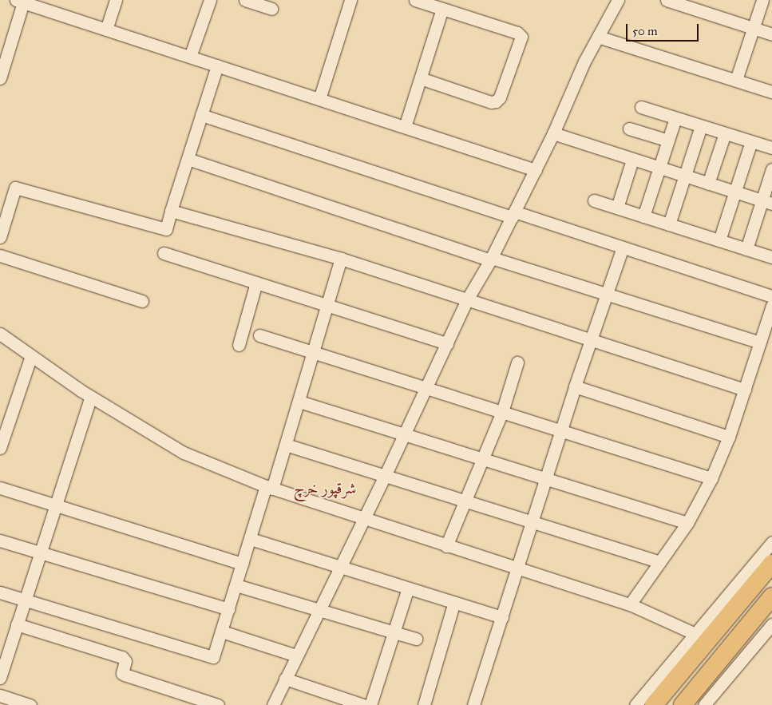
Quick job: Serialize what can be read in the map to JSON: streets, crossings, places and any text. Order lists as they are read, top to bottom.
{
  "districts": ["شرقپور خرچ"],
  "scale_bar": "50 m"
}
